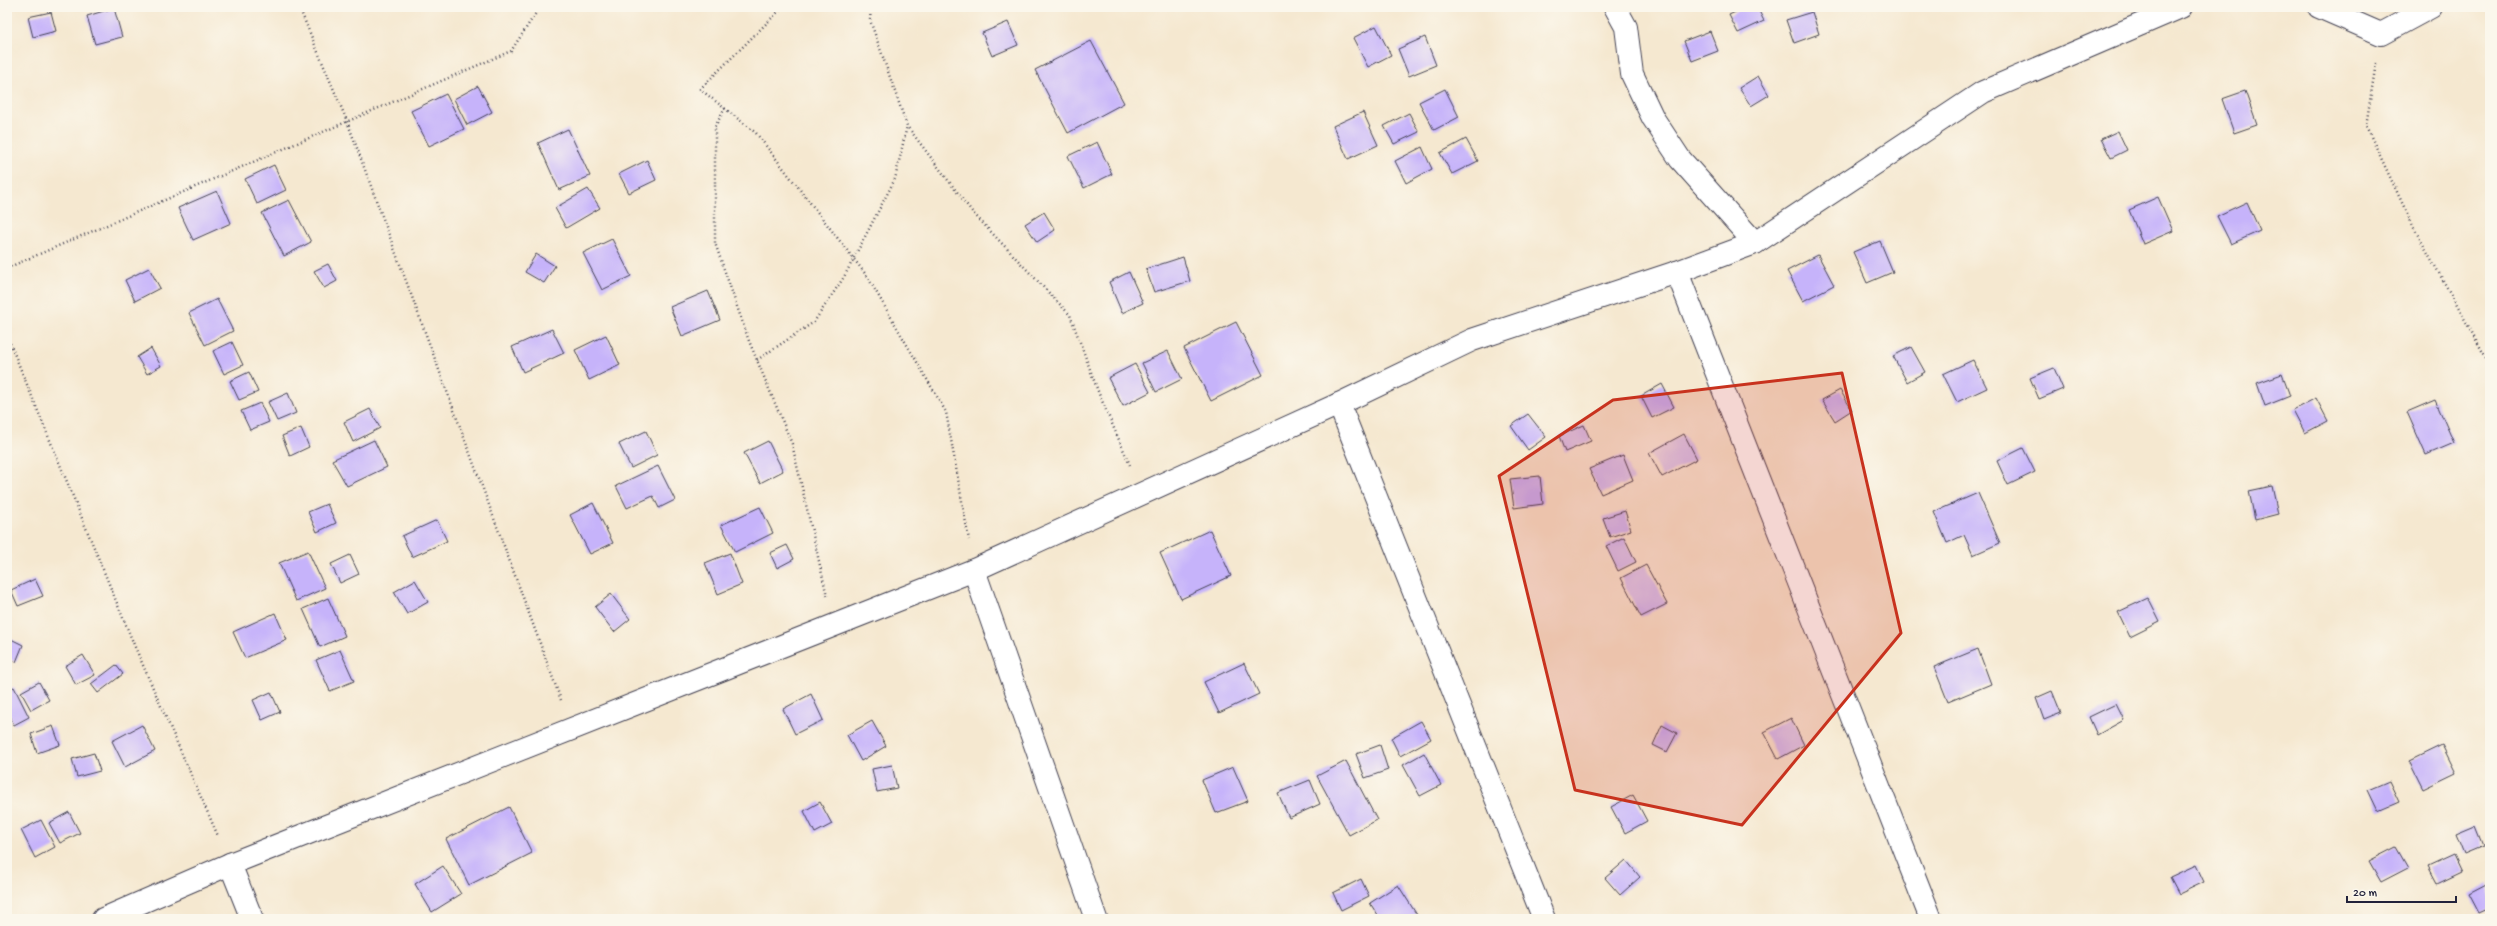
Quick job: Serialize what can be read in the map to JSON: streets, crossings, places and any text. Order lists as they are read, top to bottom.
{
  "scale_bar": "20 m"
}
